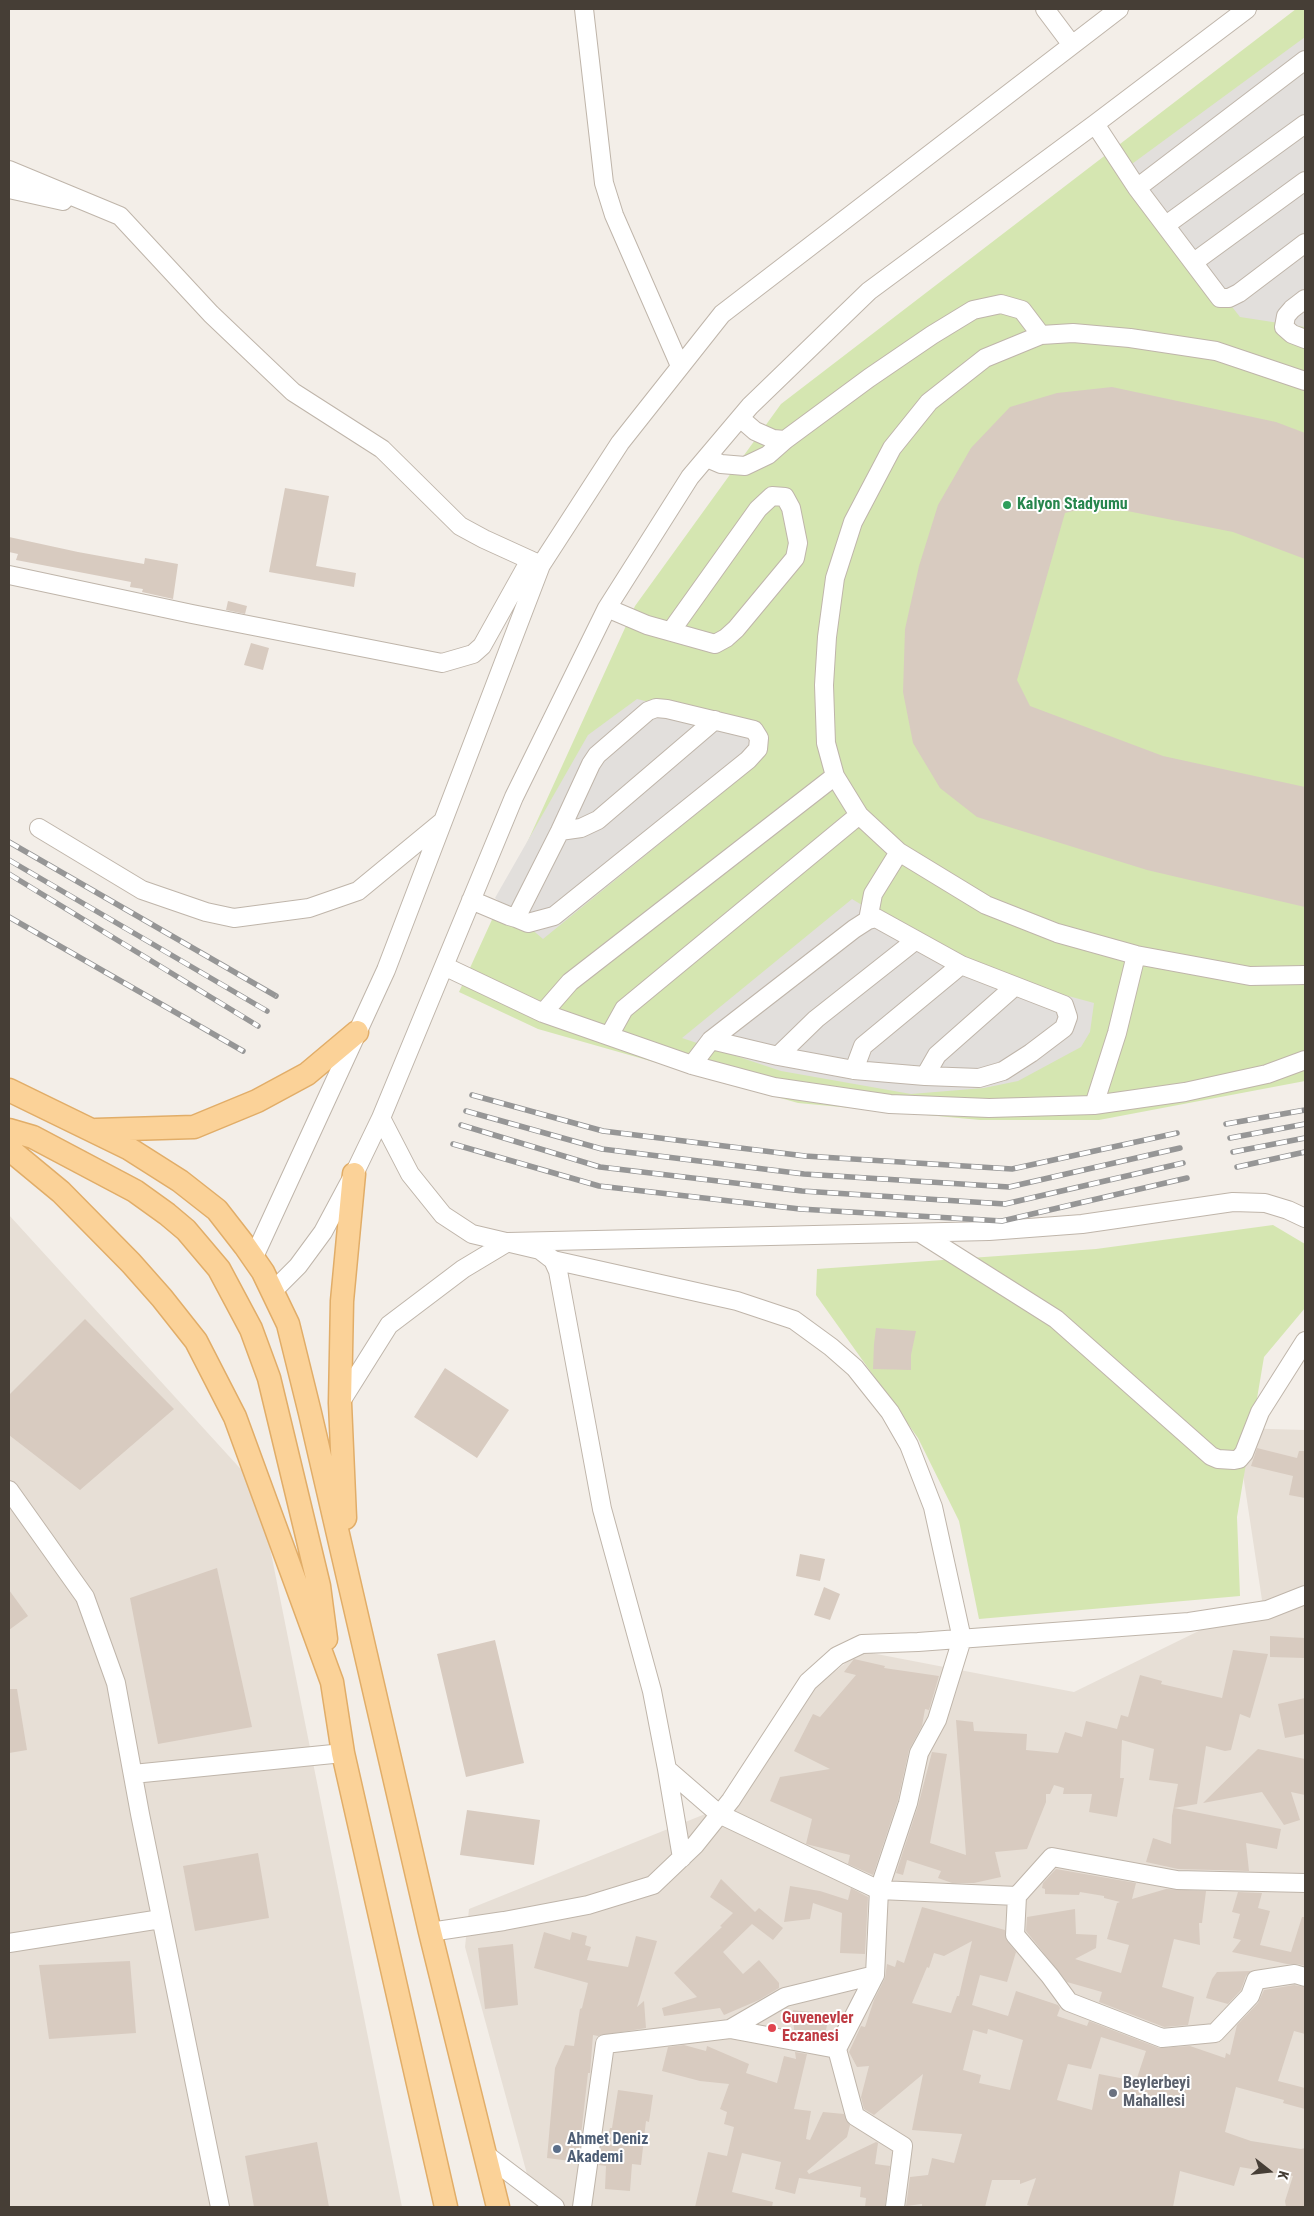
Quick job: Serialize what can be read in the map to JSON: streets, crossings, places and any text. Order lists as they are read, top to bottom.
{
  "places": [
    "Kalyon Stadyumu",
    "Guvenevler Eczanesi",
    "Beylerbeyi Mahallesi",
    "Ahmet Deniz Akademi"
  ],
  "north": "right"
}
